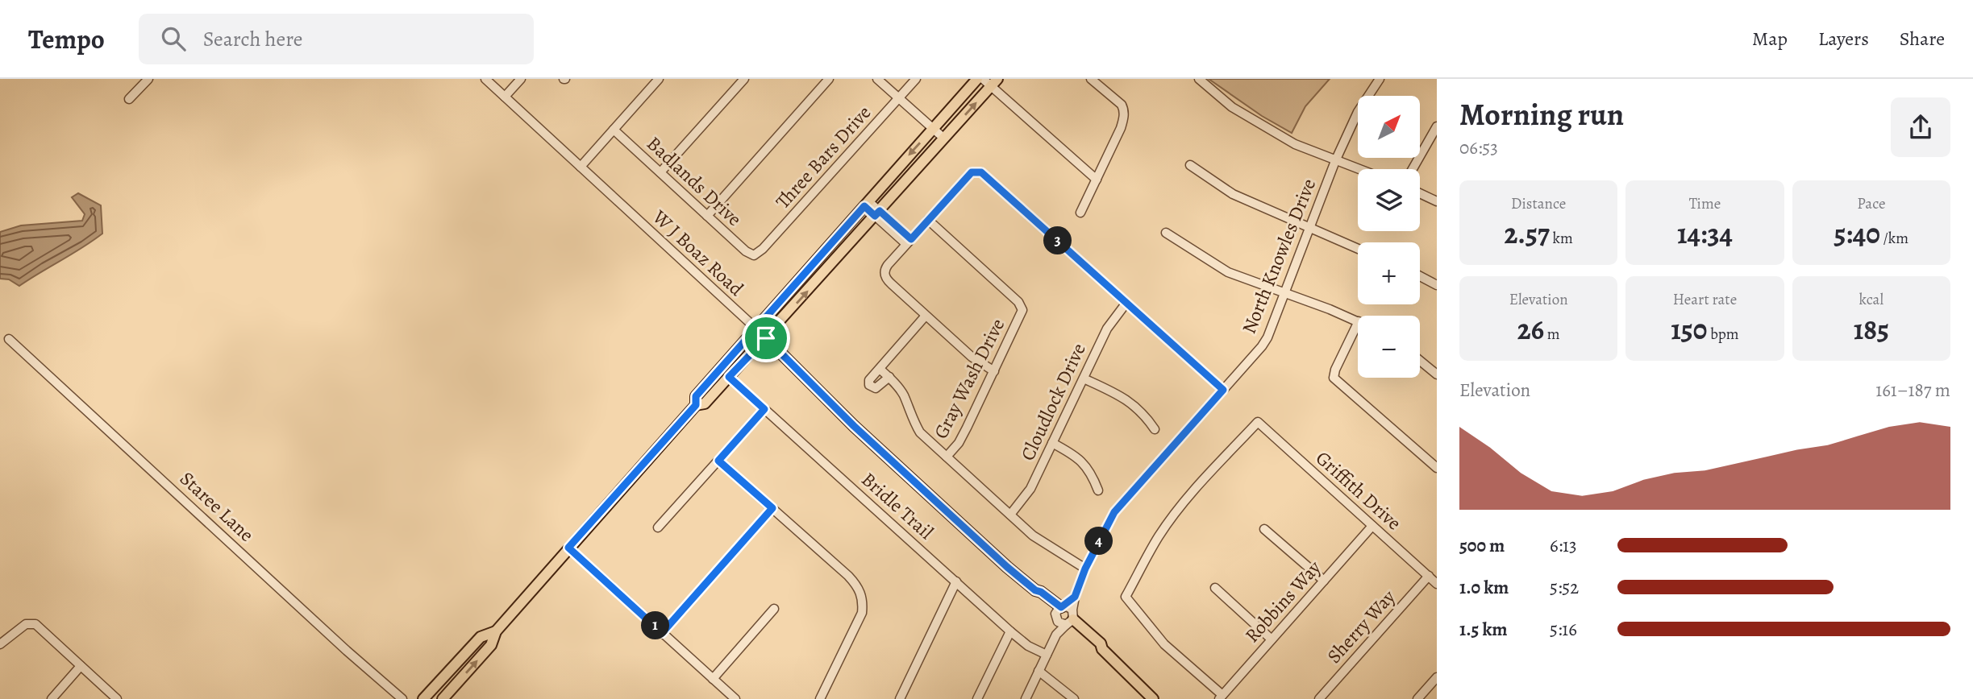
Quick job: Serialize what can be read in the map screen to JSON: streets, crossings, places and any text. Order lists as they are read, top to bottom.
{
  "streets": {
    "main road": ["W J Boaz Road"],
    "street": [
      "Three Bars Drive",
      "Badlands Drive",
      "North Knowles Drive",
      "Gray Wash Drive",
      "Cloudlock Drive",
      "Griffith Drive",
      "Bridle Trail",
      "Staree Lane",
      "Robbins Way",
      "Sherry Way"
    ]
  },
  "crossings": [
    ["Three Bars Drive", "Badlands Drive"],
    ["W J Boaz Road", "North Knowles Drive"],
    ["Griffith Drive", "Robbins Way"],
    ["Griffith Drive", "Sherry Way"]
  ],
  "north": "top right",
  "page": {
    "header": "Tempo",
    "search": "Search here",
    "nav": ["Map", "Layers", "Share"],
    "heading": ["Morning run", "06:53"],
    "map_buttons": ["+", "−"],
    "stats": [
      ["Distance", "2.57 km"],
      ["Time", "14:34"],
      ["Pace", "5:40 /km"],
      ["Elevation", "26 m"],
      ["Heart rate", "150 bpm"],
      ["kcal", "185"]
    ],
    "pins": ["3", "4", "1"],
    "chart": ["Elevation", "161–187 m"],
    "list": [
      {
        "name": "500 m",
        "note": "6:13"
      },
      {
        "name": "1.0 km",
        "note": "5:52"
      },
      {
        "name": "1.5 km",
        "note": "5:16"
      }
    ]
  }
}
